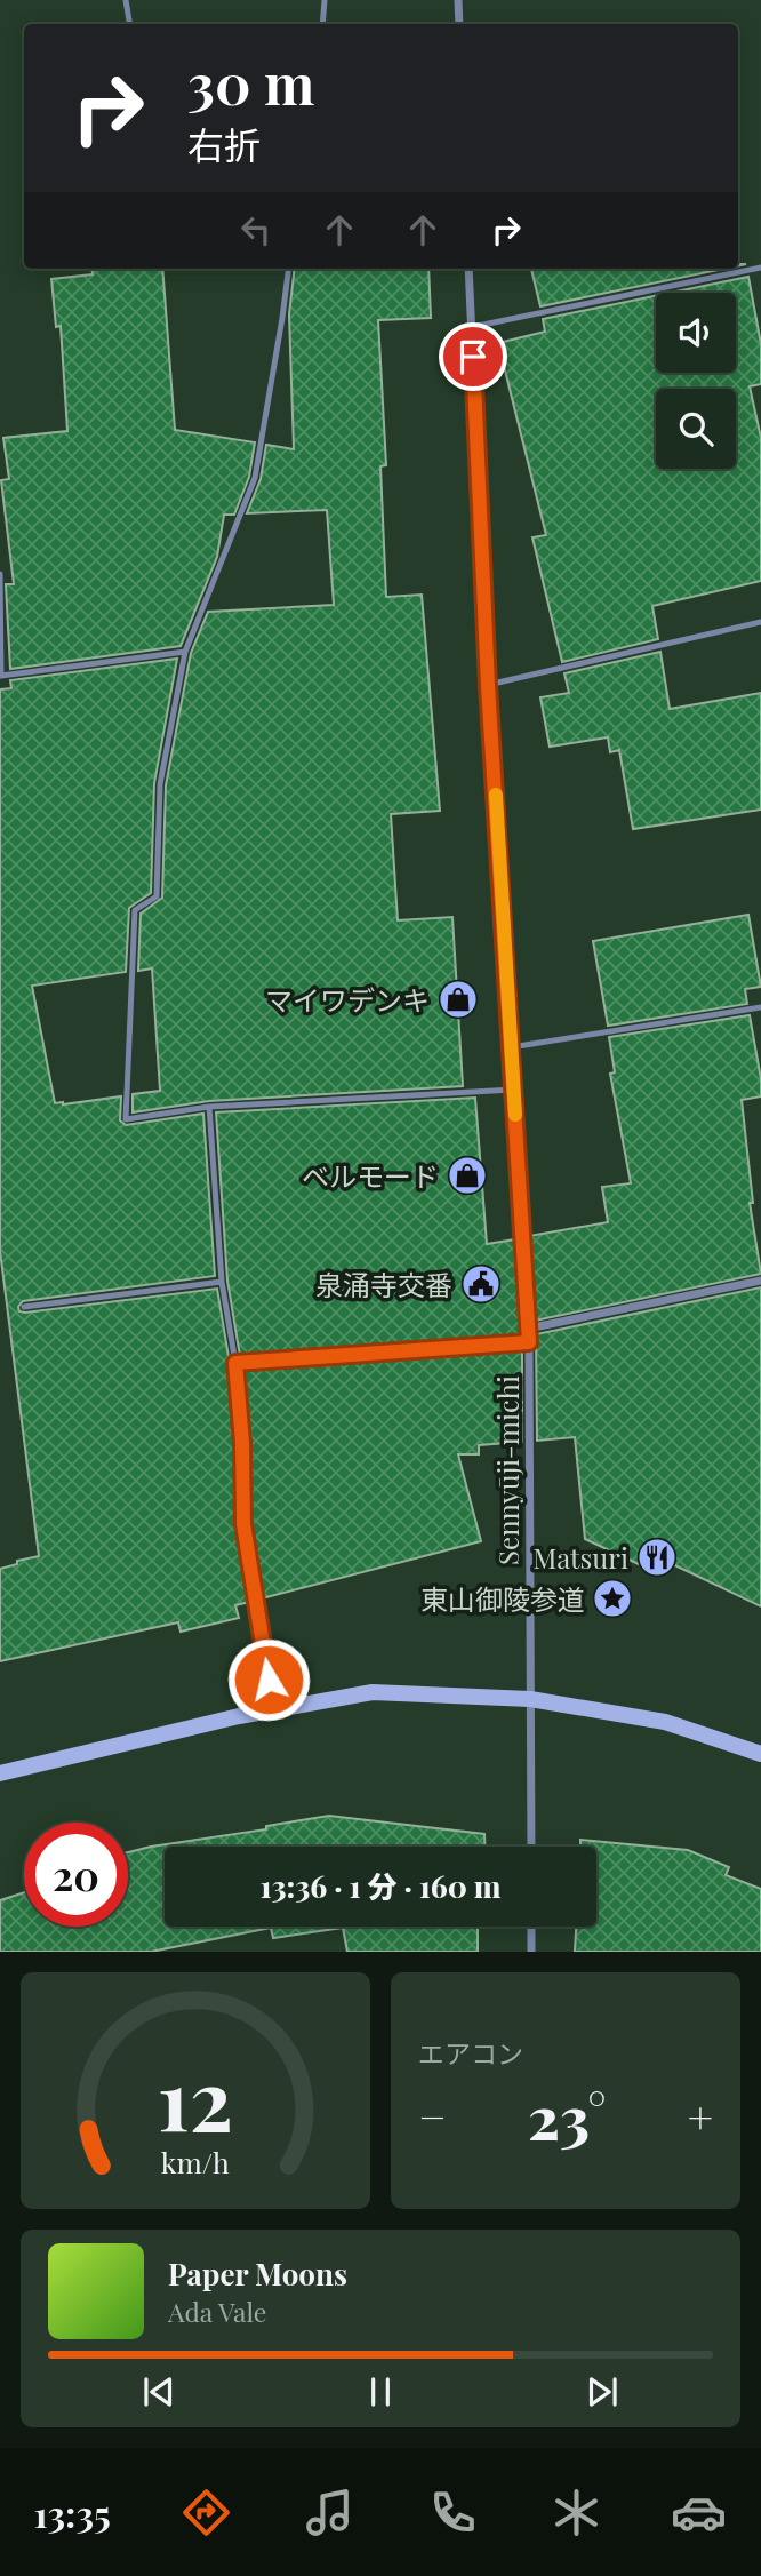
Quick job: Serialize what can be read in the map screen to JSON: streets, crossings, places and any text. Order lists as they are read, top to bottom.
{
  "streets": {
    "street": ["Sennyūji-michi"]
  },
  "places": {
    "shop": ["マイワデンキ", "ベルモード"],
    "public building": ["泉涌寺交番"],
    "restaurant": ["Matsuri"],
    "place": ["東山御陵参道"]
  },
  "page": {
    "turn": ["30 m", "右折"],
    "limit": "20",
    "trip": "13:36 · 1 分 · 160 m",
    "tile": "エアコン",
    "heat": ["−", "23°", "+"],
    "song": ["Paper Moons", "Ada Vale"],
    "tabs": "13:35",
    "gauge": ["12", "km/h"]
  }
}
